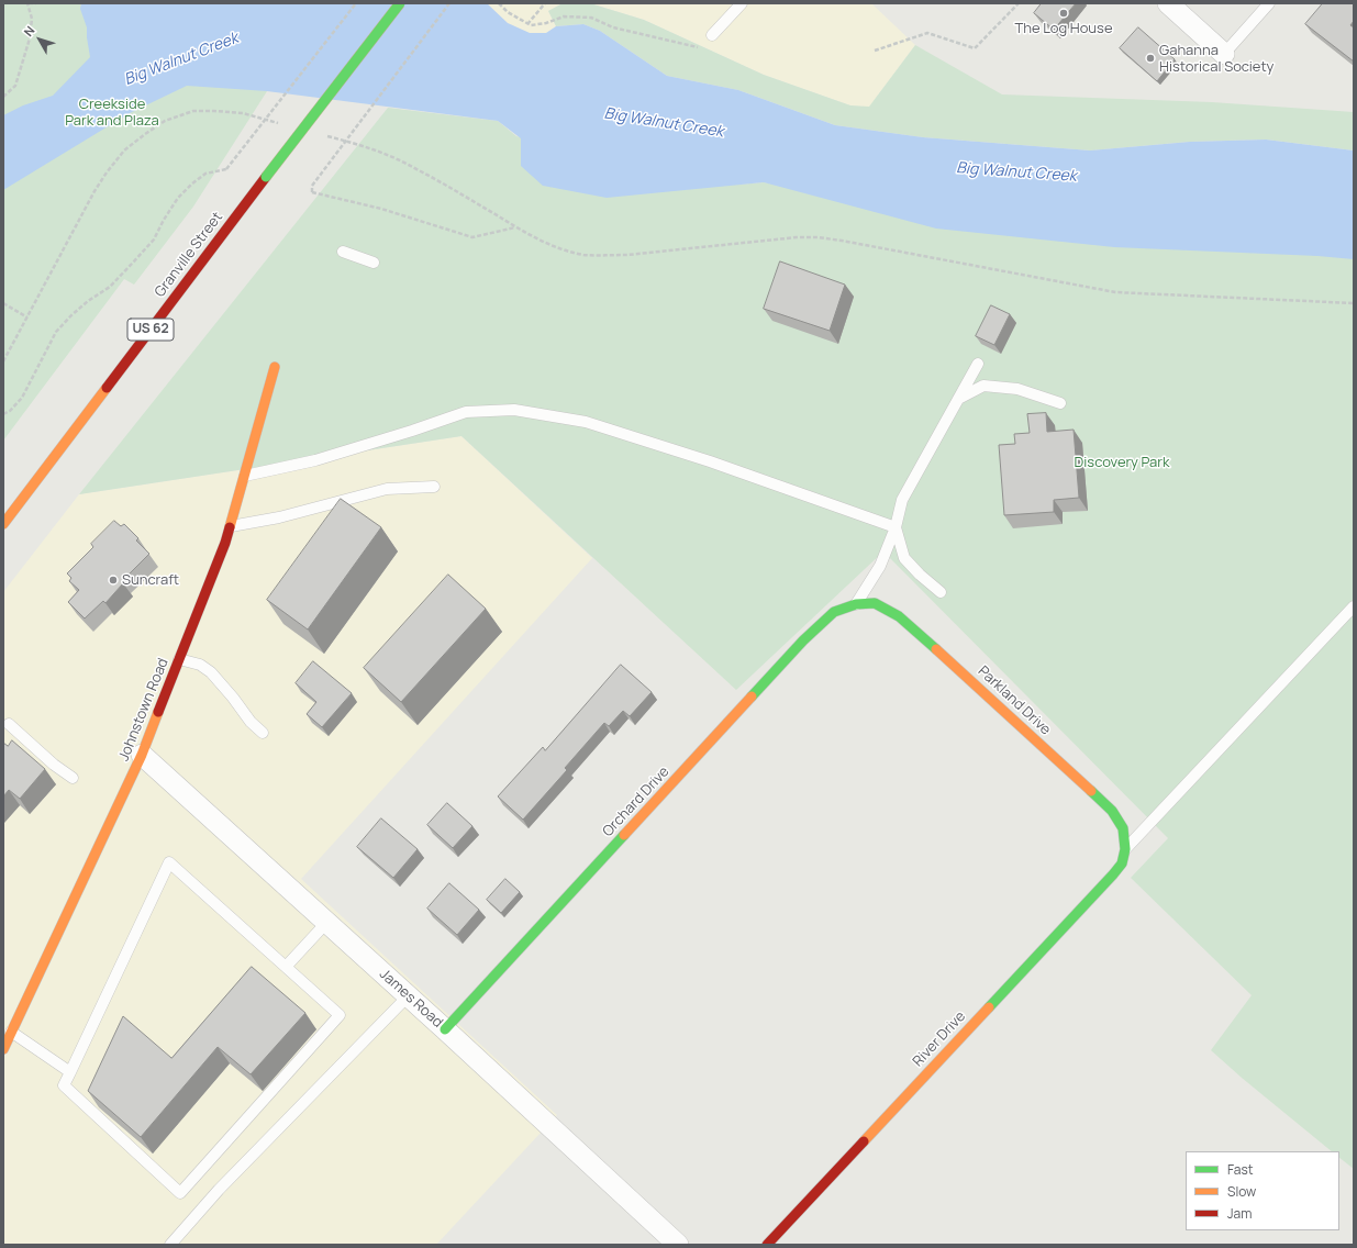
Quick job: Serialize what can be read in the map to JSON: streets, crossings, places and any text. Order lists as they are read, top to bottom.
{
  "streets": {
    "main road": [
      "Granville Street",
      "US 62",
      "Parkland Drive",
      "Johnstown Road",
      "Orchard Drive",
      "River Drive"
    ],
    "street": ["James Road"]
  },
  "crossings": [
    ["Parkland Drive", "Orchard Drive"],
    ["Parkland Drive", "River Drive"],
    ["Johnstown Road", "James Road"],
    ["Orchard Drive", "James Road"]
  ],
  "water": ["Big Walnut Creek"],
  "parks": ["Creekside Park and Plaza", "Discovery Park"],
  "places": ["The Log House", "Gahanna Historical Society", "Suncraft"],
  "legend": ["Fast", "Slow", "Jam"],
  "north": "top left"
}
